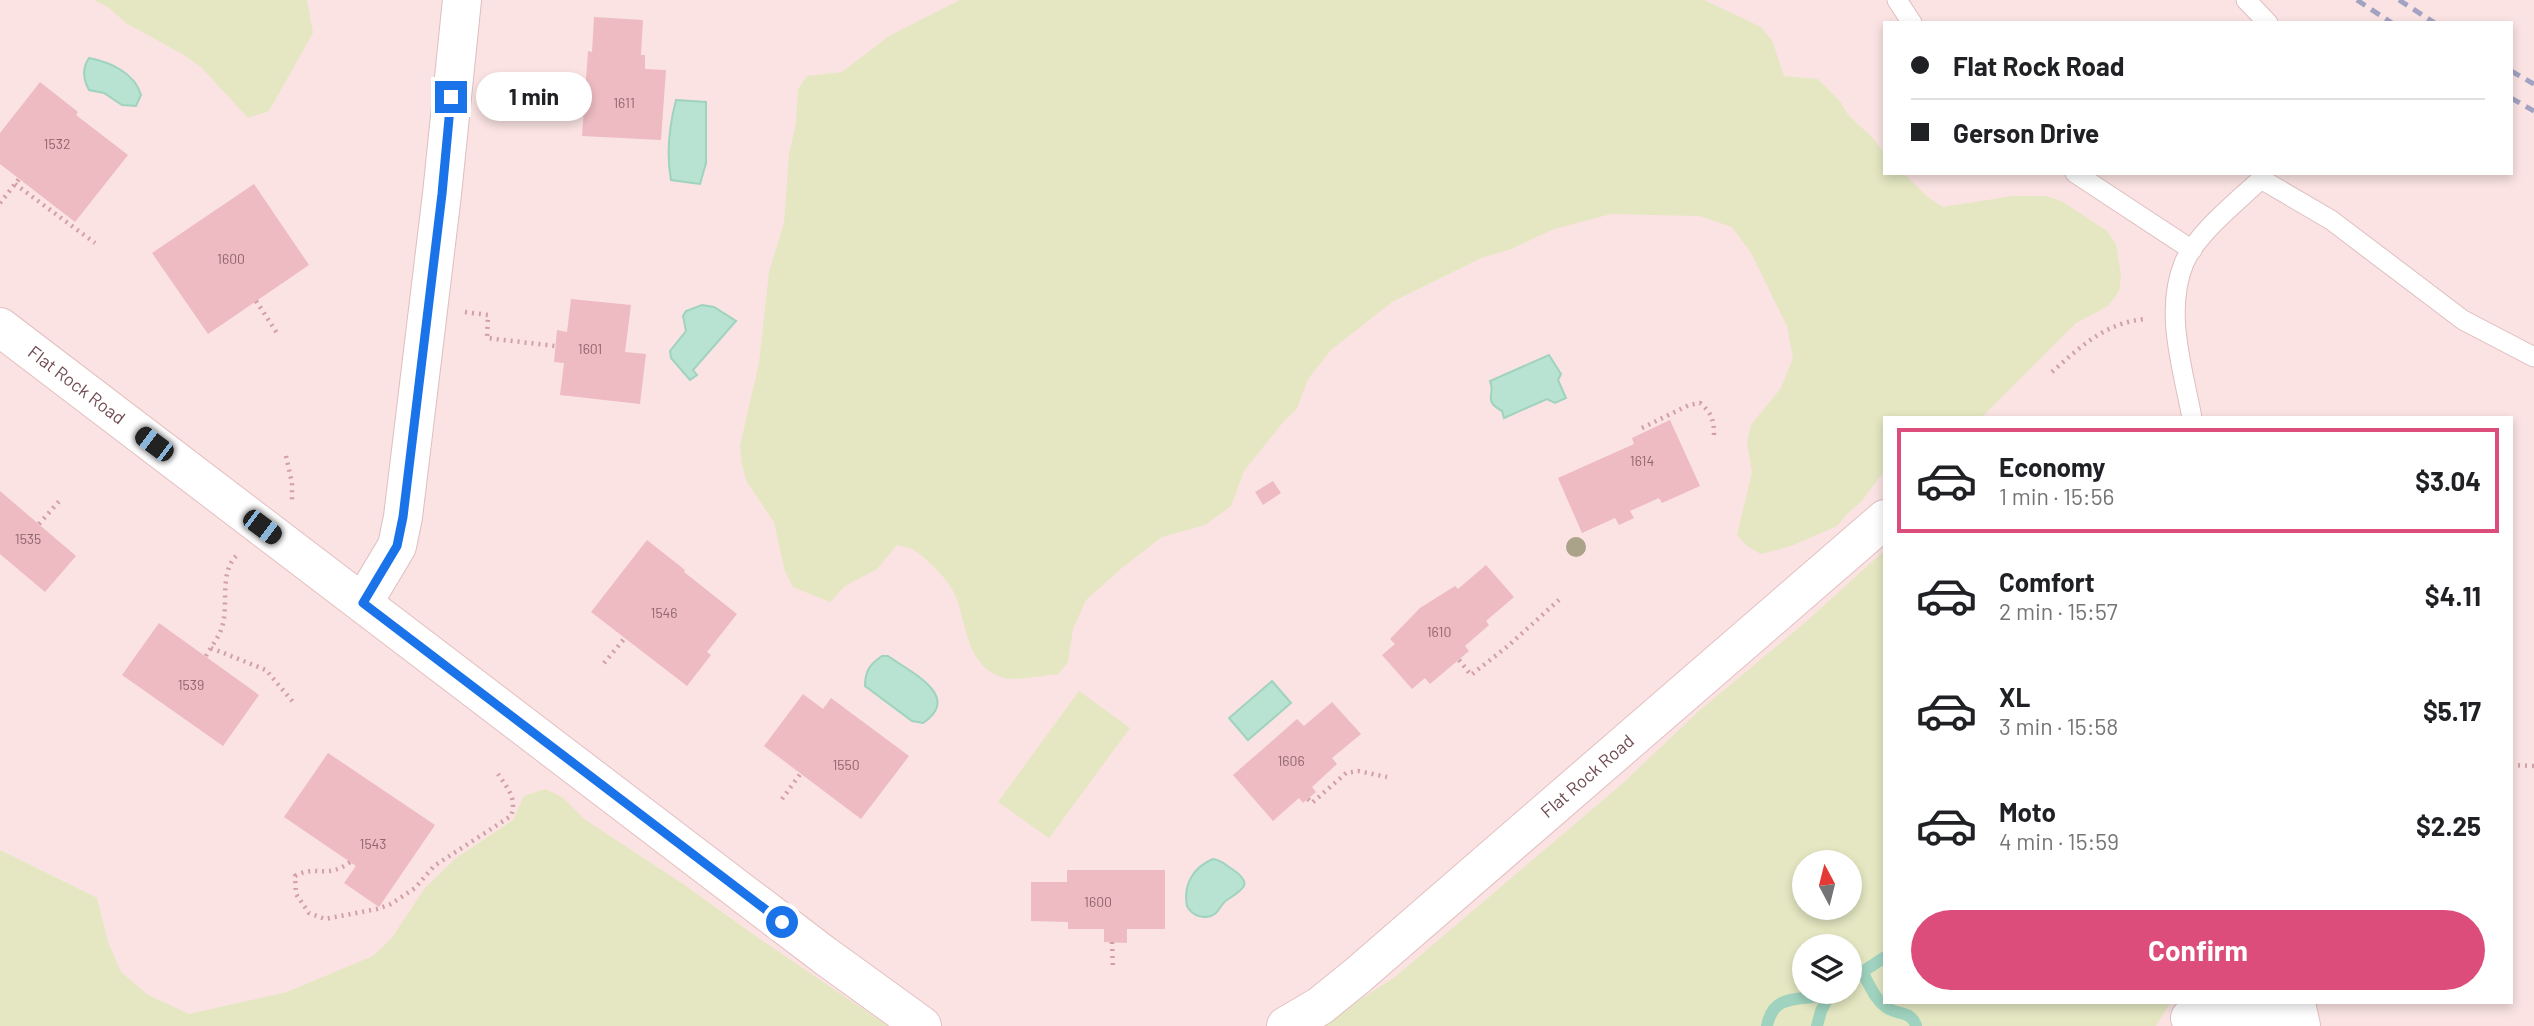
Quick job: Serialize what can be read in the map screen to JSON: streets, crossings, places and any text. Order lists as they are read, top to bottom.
{
  "streets": {
    "street": ["Flat Rock Road"]
  },
  "house_numbers": [
    "1611",
    "1532",
    "1600",
    "1601",
    "1614",
    "1535",
    "1546",
    "1610",
    "1539",
    "1606",
    "1550",
    "1543",
    "1600"
  ],
  "north": "top",
  "page": {
    "banner": ["Flat Rock Road", "Gerson Drive"],
    "bubble": "1 min",
    "list": [
      {
        "name": "Economy",
        "note": "1 min · 15:56",
        "value": "$3.04"
      },
      {
        "name": "Comfort",
        "note": "2 min · 15:57",
        "value": "$4.11"
      },
      {
        "name": "XL",
        "note": "3 min · 15:58",
        "value": "$5.17"
      },
      {
        "name": "Moto",
        "note": "4 min · 15:59",
        "value": "$2.25"
      }
    ],
    "buttons": "Confirm"
  }
}
